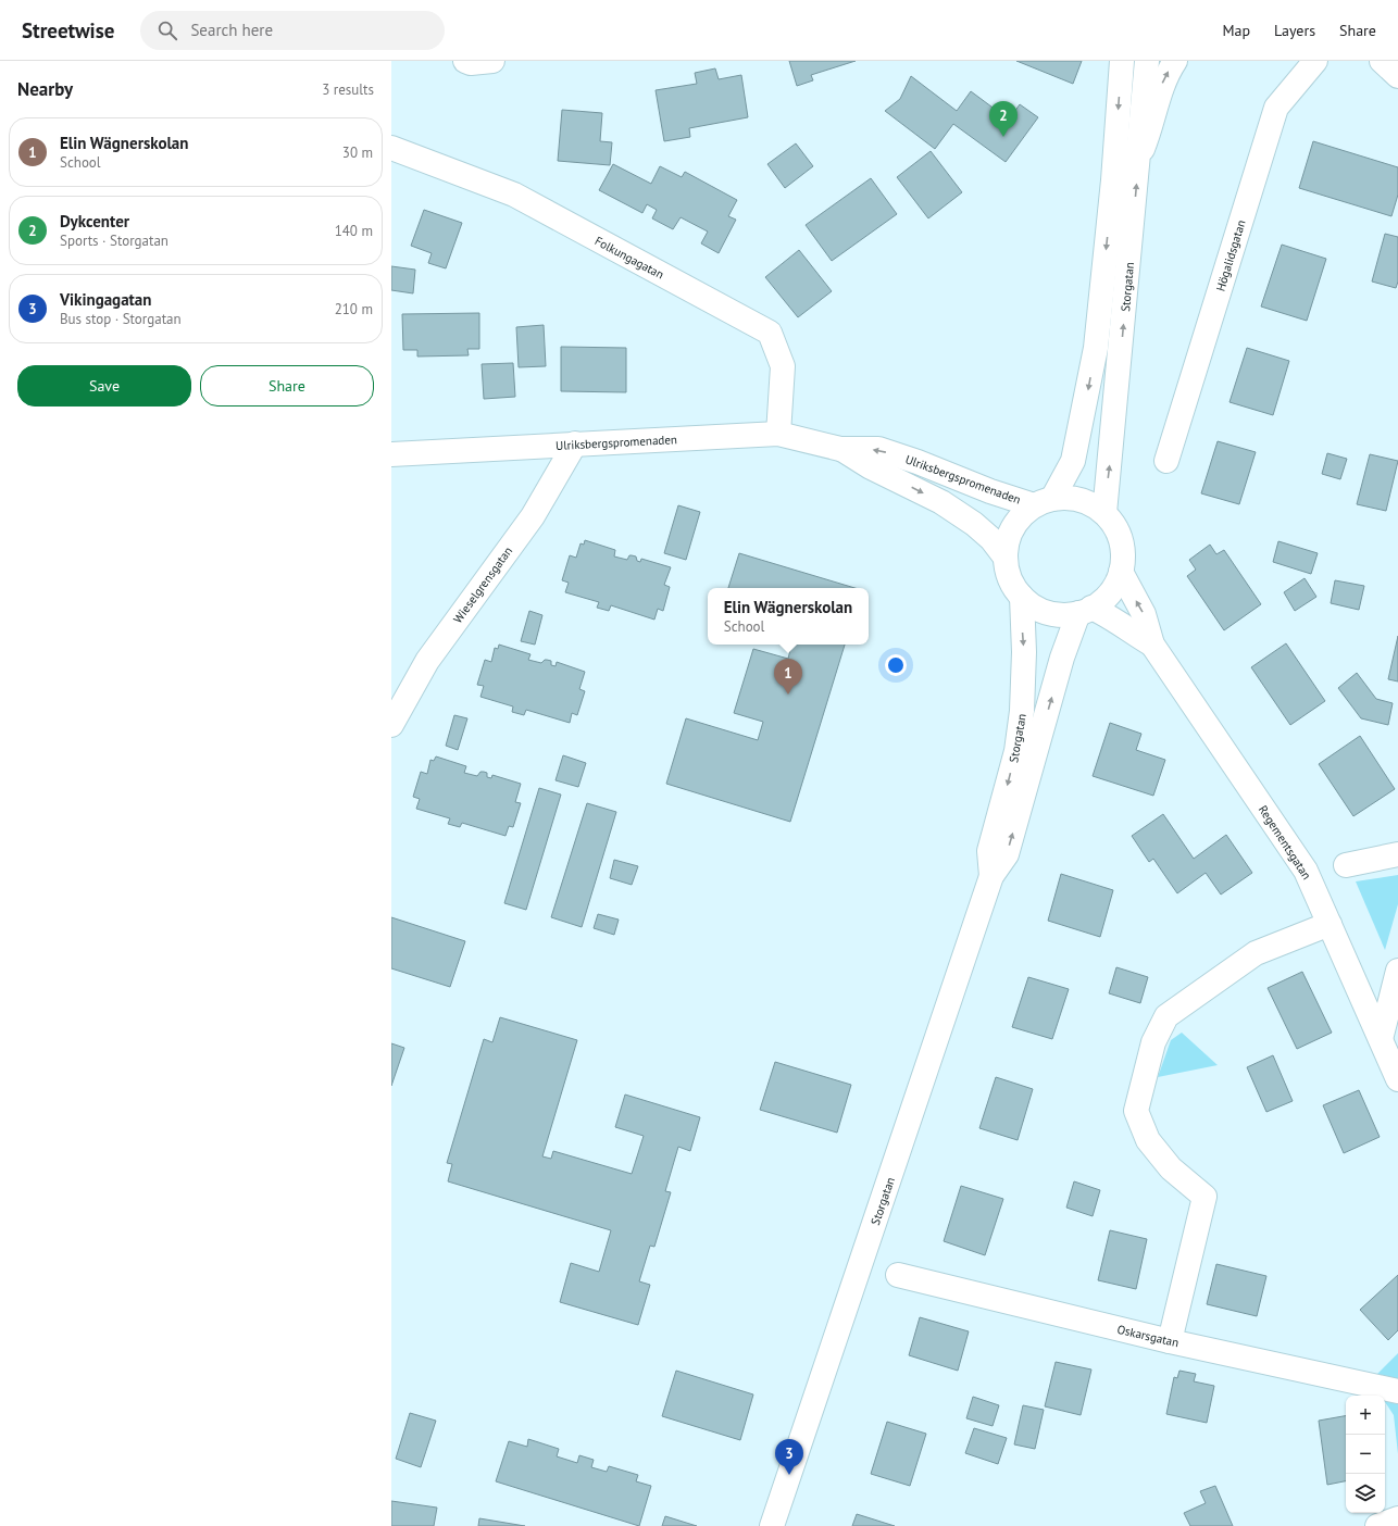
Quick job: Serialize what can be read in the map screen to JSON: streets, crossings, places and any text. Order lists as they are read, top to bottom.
{
  "streets": {
    "street": [
      "Högalidsgatan",
      "Folkungagatan",
      "Storgatan",
      "Ulriksbergspromenaden",
      "Wieselgrensgatan",
      "Regementsgatan",
      "Oskarsgatan"
    ]
  },
  "crossings": [
    ["Folkungagatan", "Ulriksbergspromenaden"],
    ["Storgatan", "Ulriksbergspromenaden"],
    ["Storgatan", "Regementsgatan"],
    ["Ulriksbergspromenaden", "Wieselgrensgatan"],
    ["Ulriksbergspromenaden", "Regementsgatan"]
  ],
  "page": {
    "header": "Streetwise",
    "search": "Search here",
    "nav": ["Map", "Layers", "Share"],
    "heading": ["Nearby", "3 results"],
    "pins": ["2", "1", "3"],
    "list": [
      {
        "mark": "1",
        "name": "Elin Wägnerskolan",
        "note": "School",
        "value": "30 m"
      },
      {
        "mark": "2",
        "name": "Dykcenter",
        "note": "Sports · Storgatan",
        "value": "140 m"
      },
      {
        "mark": "3",
        "name": "Vikingagatan",
        "note": "Bus stop · Storgatan",
        "value": "210 m"
      }
    ],
    "buttons": ["Save", "Share"],
    "popup": ["Elin Wägnerskolan", "School"],
    "map_buttons": ["+", "−"]
  }
}
